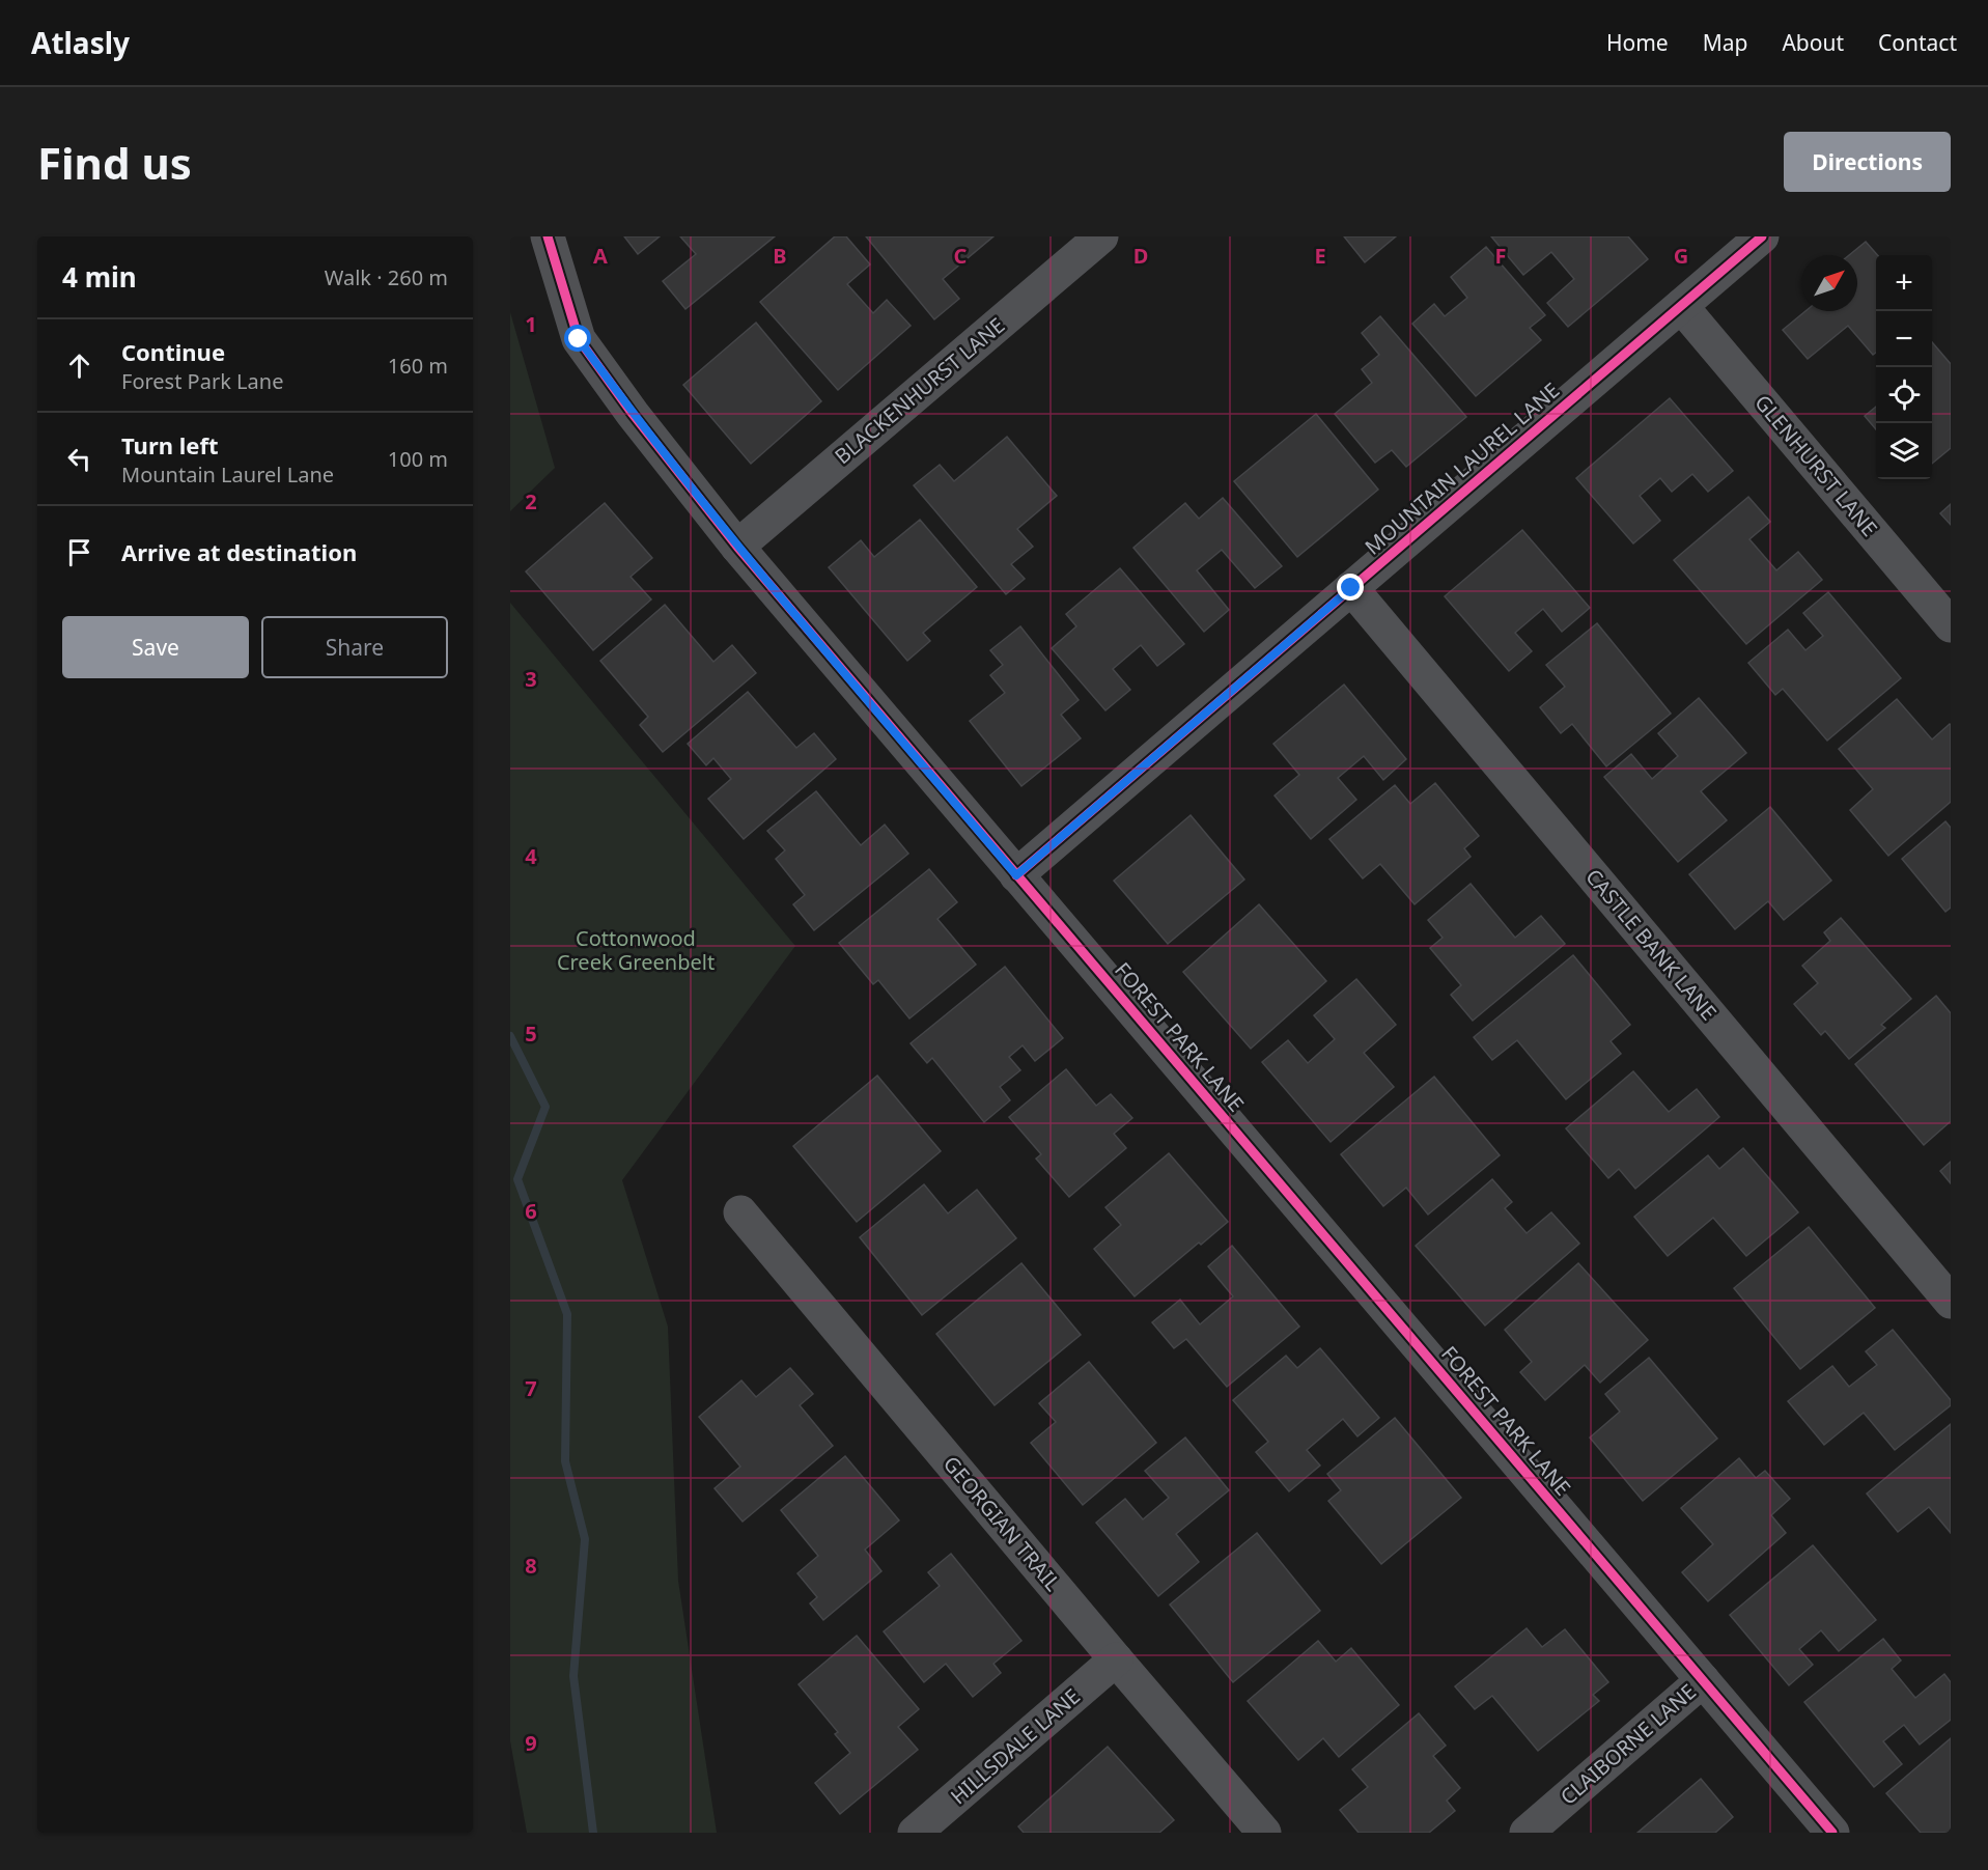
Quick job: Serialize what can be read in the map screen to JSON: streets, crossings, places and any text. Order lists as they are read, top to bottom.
{
  "streets": {
    "street": [
      "BLACKENHURST LANE",
      "GLENHURST LANE",
      "MOUNTAIN LAUREL LANE",
      "CASTLE BANK LANE",
      "FOREST PARK LANE",
      "GEORGIAN TRAIL",
      "CLAIBORNE LANE",
      "HILLSDALE LANE"
    ]
  },
  "crossings": [
    ["BLACKENHURST LANE", "FOREST PARK LANE"],
    ["GLENHURST LANE", "MOUNTAIN LAUREL LANE"],
    ["MOUNTAIN LAUREL LANE", "CASTLE BANK LANE"],
    ["MOUNTAIN LAUREL LANE", "FOREST PARK LANE"],
    ["FOREST PARK LANE", "CLAIBORNE LANE"],
    ["GEORGIAN TRAIL", "HILLSDALE LANE"]
  ],
  "parks": ["Cottonwood Creek Greenbelt"],
  "north": "top right",
  "page": {
    "header": "Atlasly",
    "nav": [
      "Home",
      "Map",
      "About",
      "Contact"
    ],
    "buttons": [
      "Directions",
      ["Save", "Share"]
    ],
    "title": "Find us",
    "heading": ["4 min", "Walk · 260 m"],
    "map_buttons": ["+", "−"],
    "list": [
      ["Continue", "Forest Park Lane", "160 m"],
      ["Turn left", "Mountain Laurel Lane", "100 m"],
      "Arrive at destination"
    ]
  },
  "grid": {
    "columns": [
      "A",
      "B",
      "C",
      "D",
      "E",
      "F",
      "G"
    ],
    "rows": [
      "1",
      "2",
      "3",
      "4",
      "5",
      "6",
      "7",
      "8",
      "9"
    ]
  }
}
